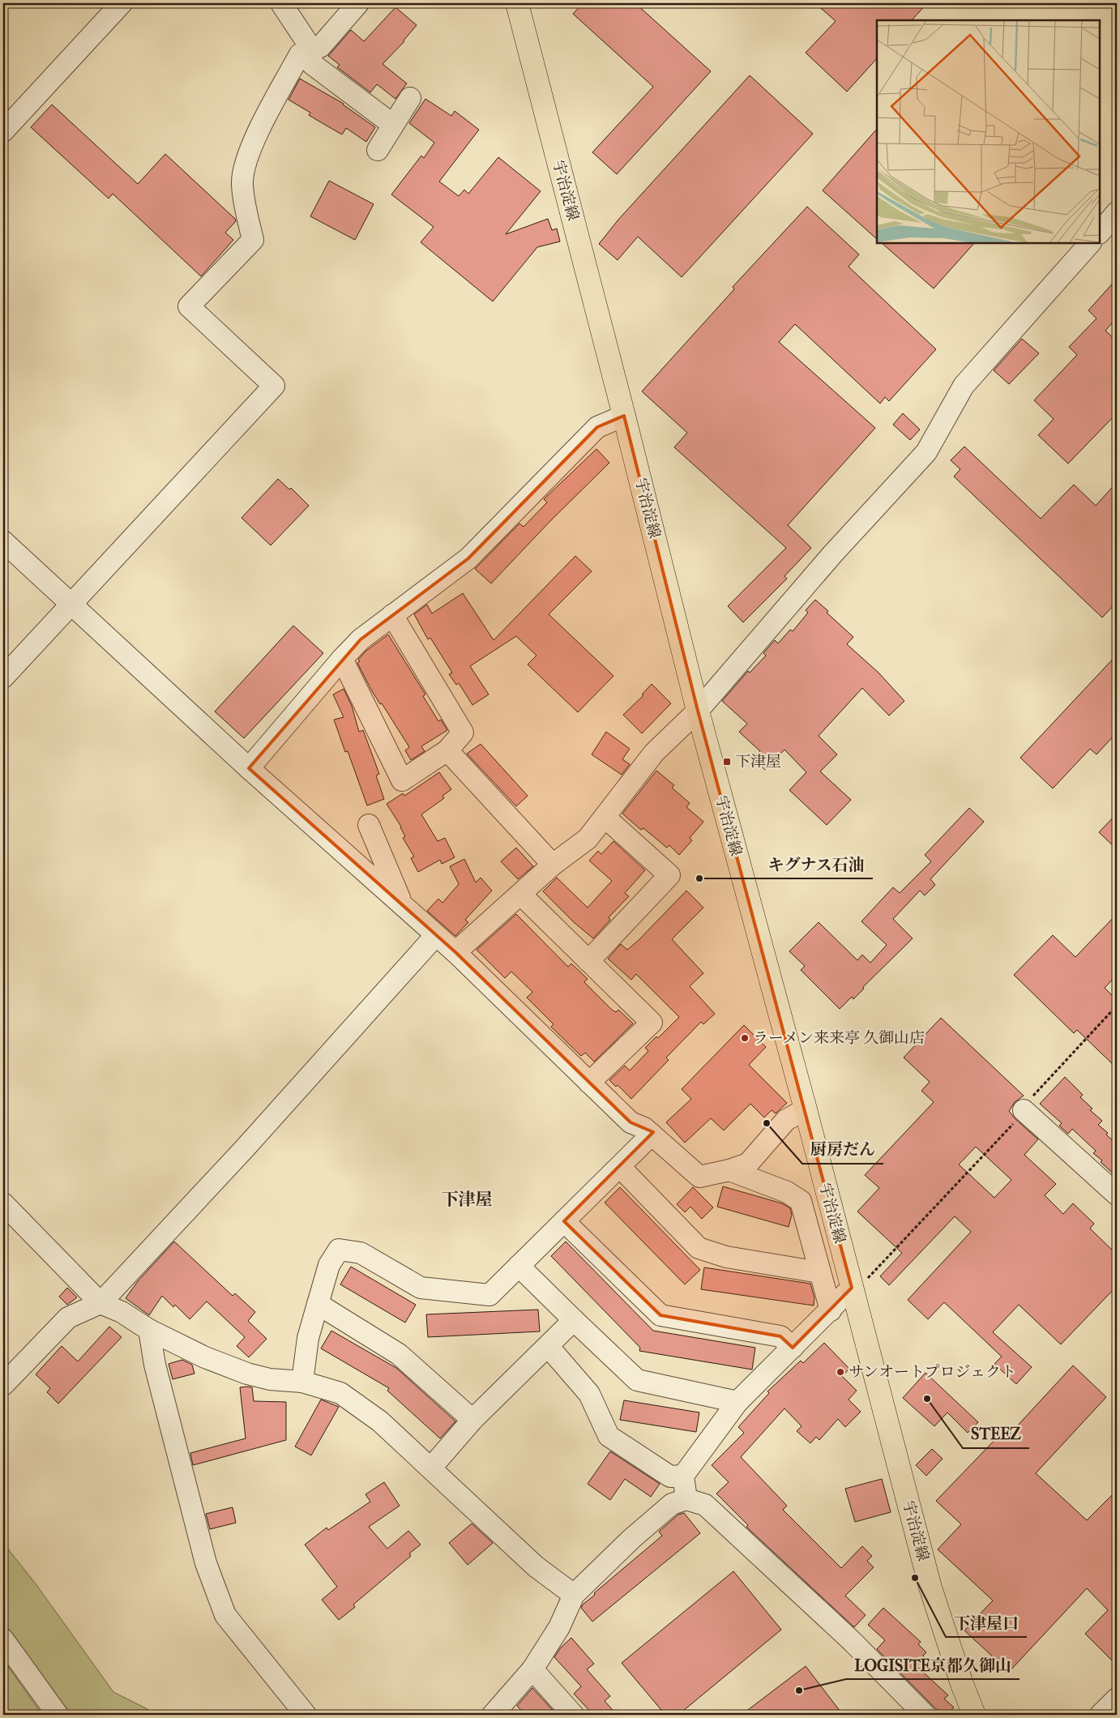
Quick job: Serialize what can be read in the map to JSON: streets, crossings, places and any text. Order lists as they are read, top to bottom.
{
  "streets": {
    "main road": ["宇治淀線"]
  },
  "districts": ["下津屋"],
  "places": {
    "transit": ["下津屋"],
    "other": [
      "キグナス石油",
      "ラーメン来来亭 久御山店",
      "厨房だん",
      "サンオートプロジェクト",
      "STEEZ",
      "下津屋口",
      "LOGISITE京都久御山"
    ]
  }
}
